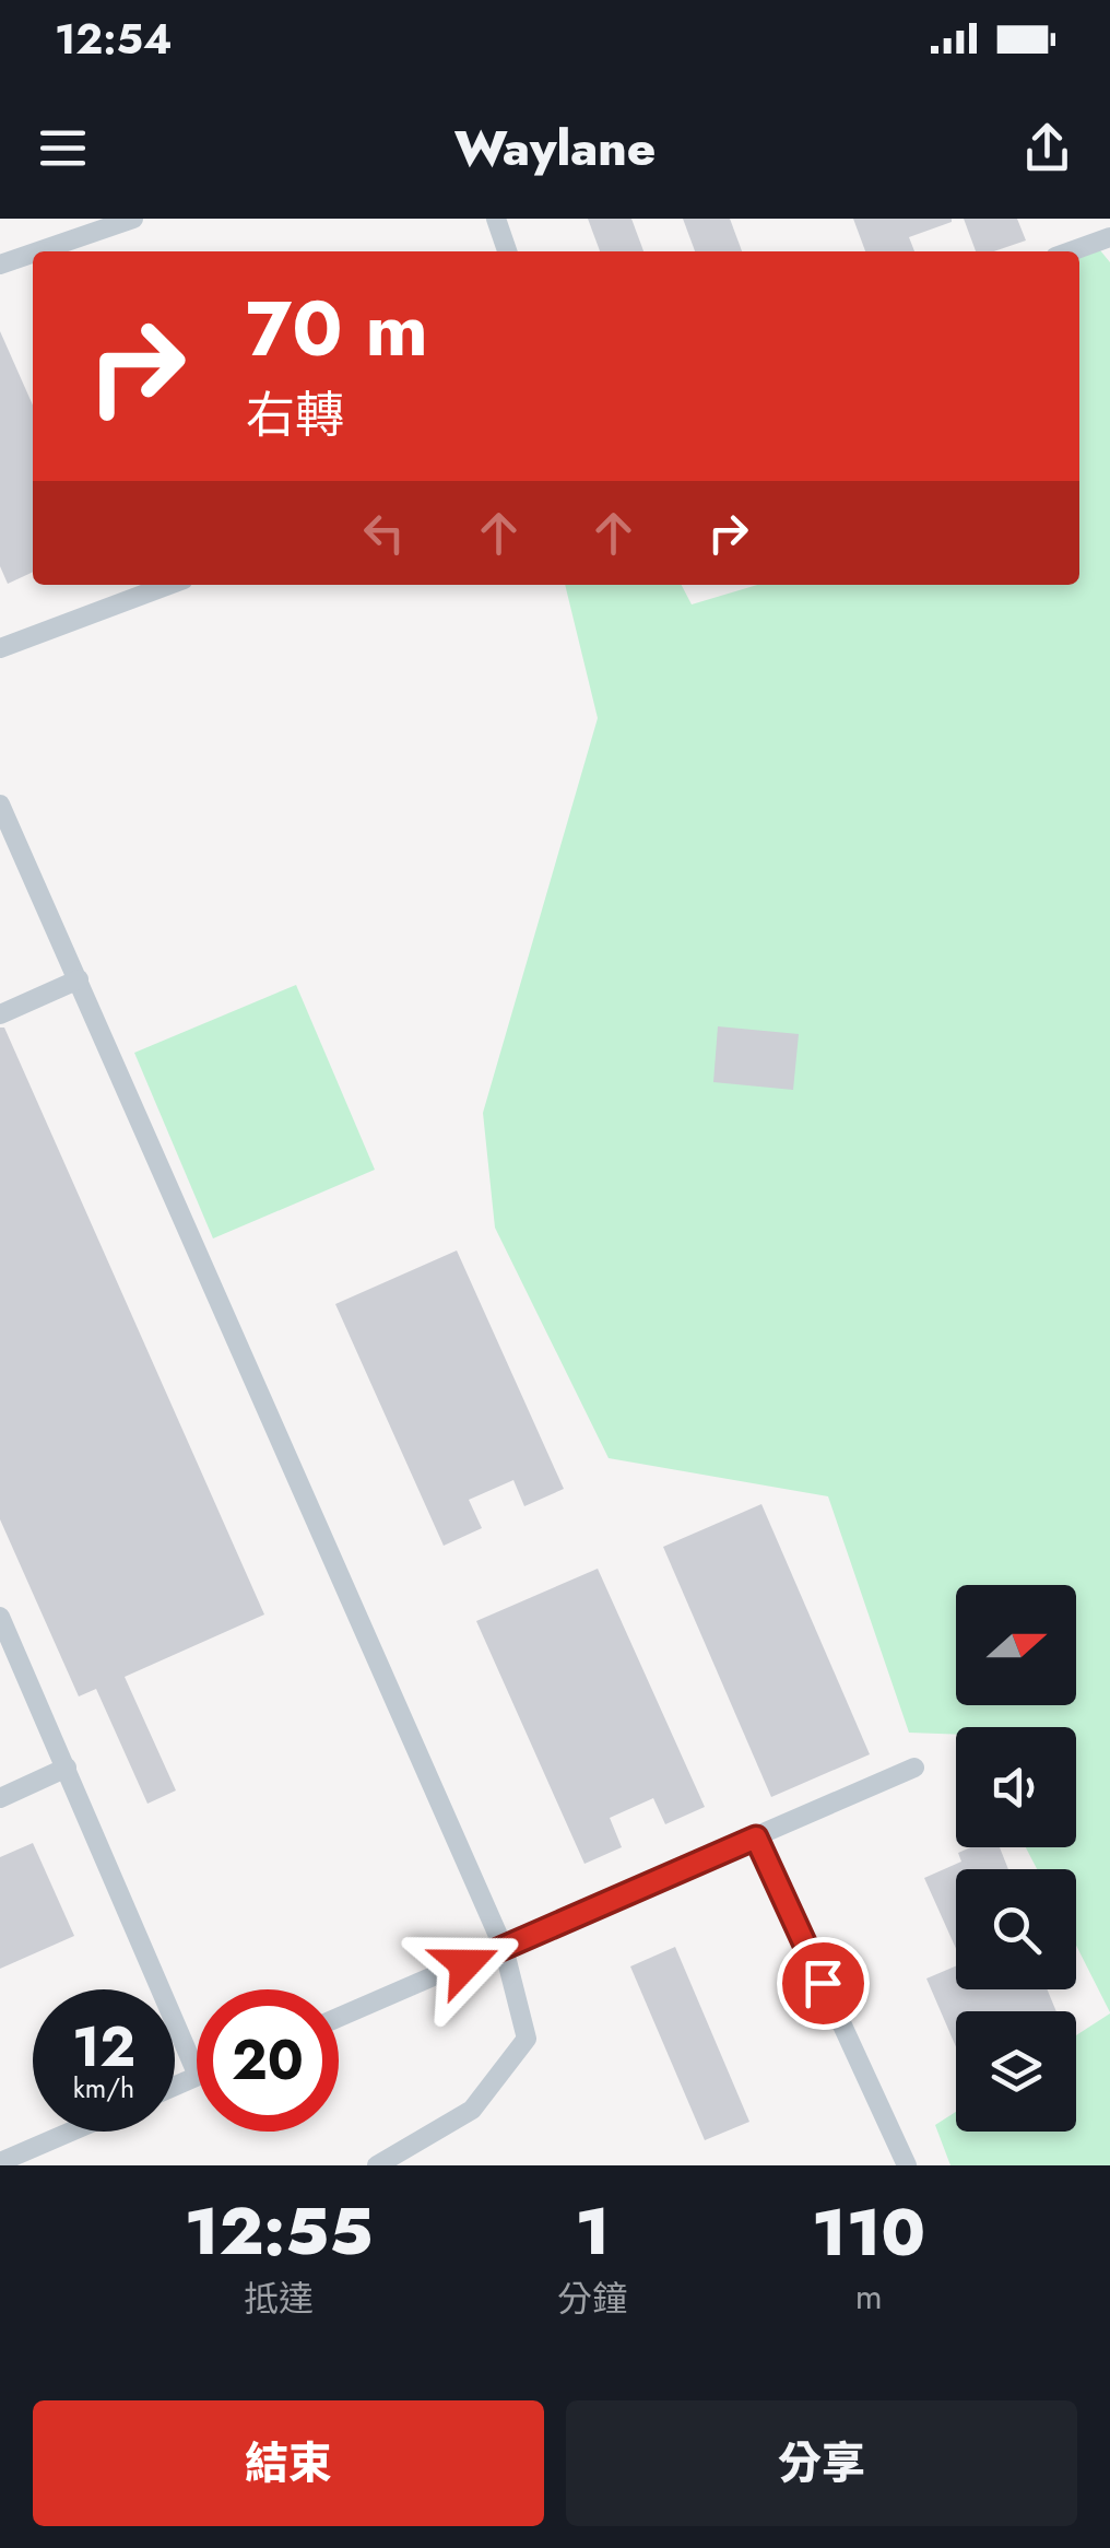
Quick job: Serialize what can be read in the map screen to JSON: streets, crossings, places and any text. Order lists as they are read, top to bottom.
{
  "north": "right",
  "page": {
    "status": "12:54",
    "header": "Waylane",
    "turn": ["70 m", "右轉"],
    "speed": "12 km/h",
    "limit": "20",
    "eta": [
      "12:55",
      "抵達",
      "1",
      "分鐘",
      "110",
      "m"
    ],
    "buttons": ["結束", "分享"]
  }
}
